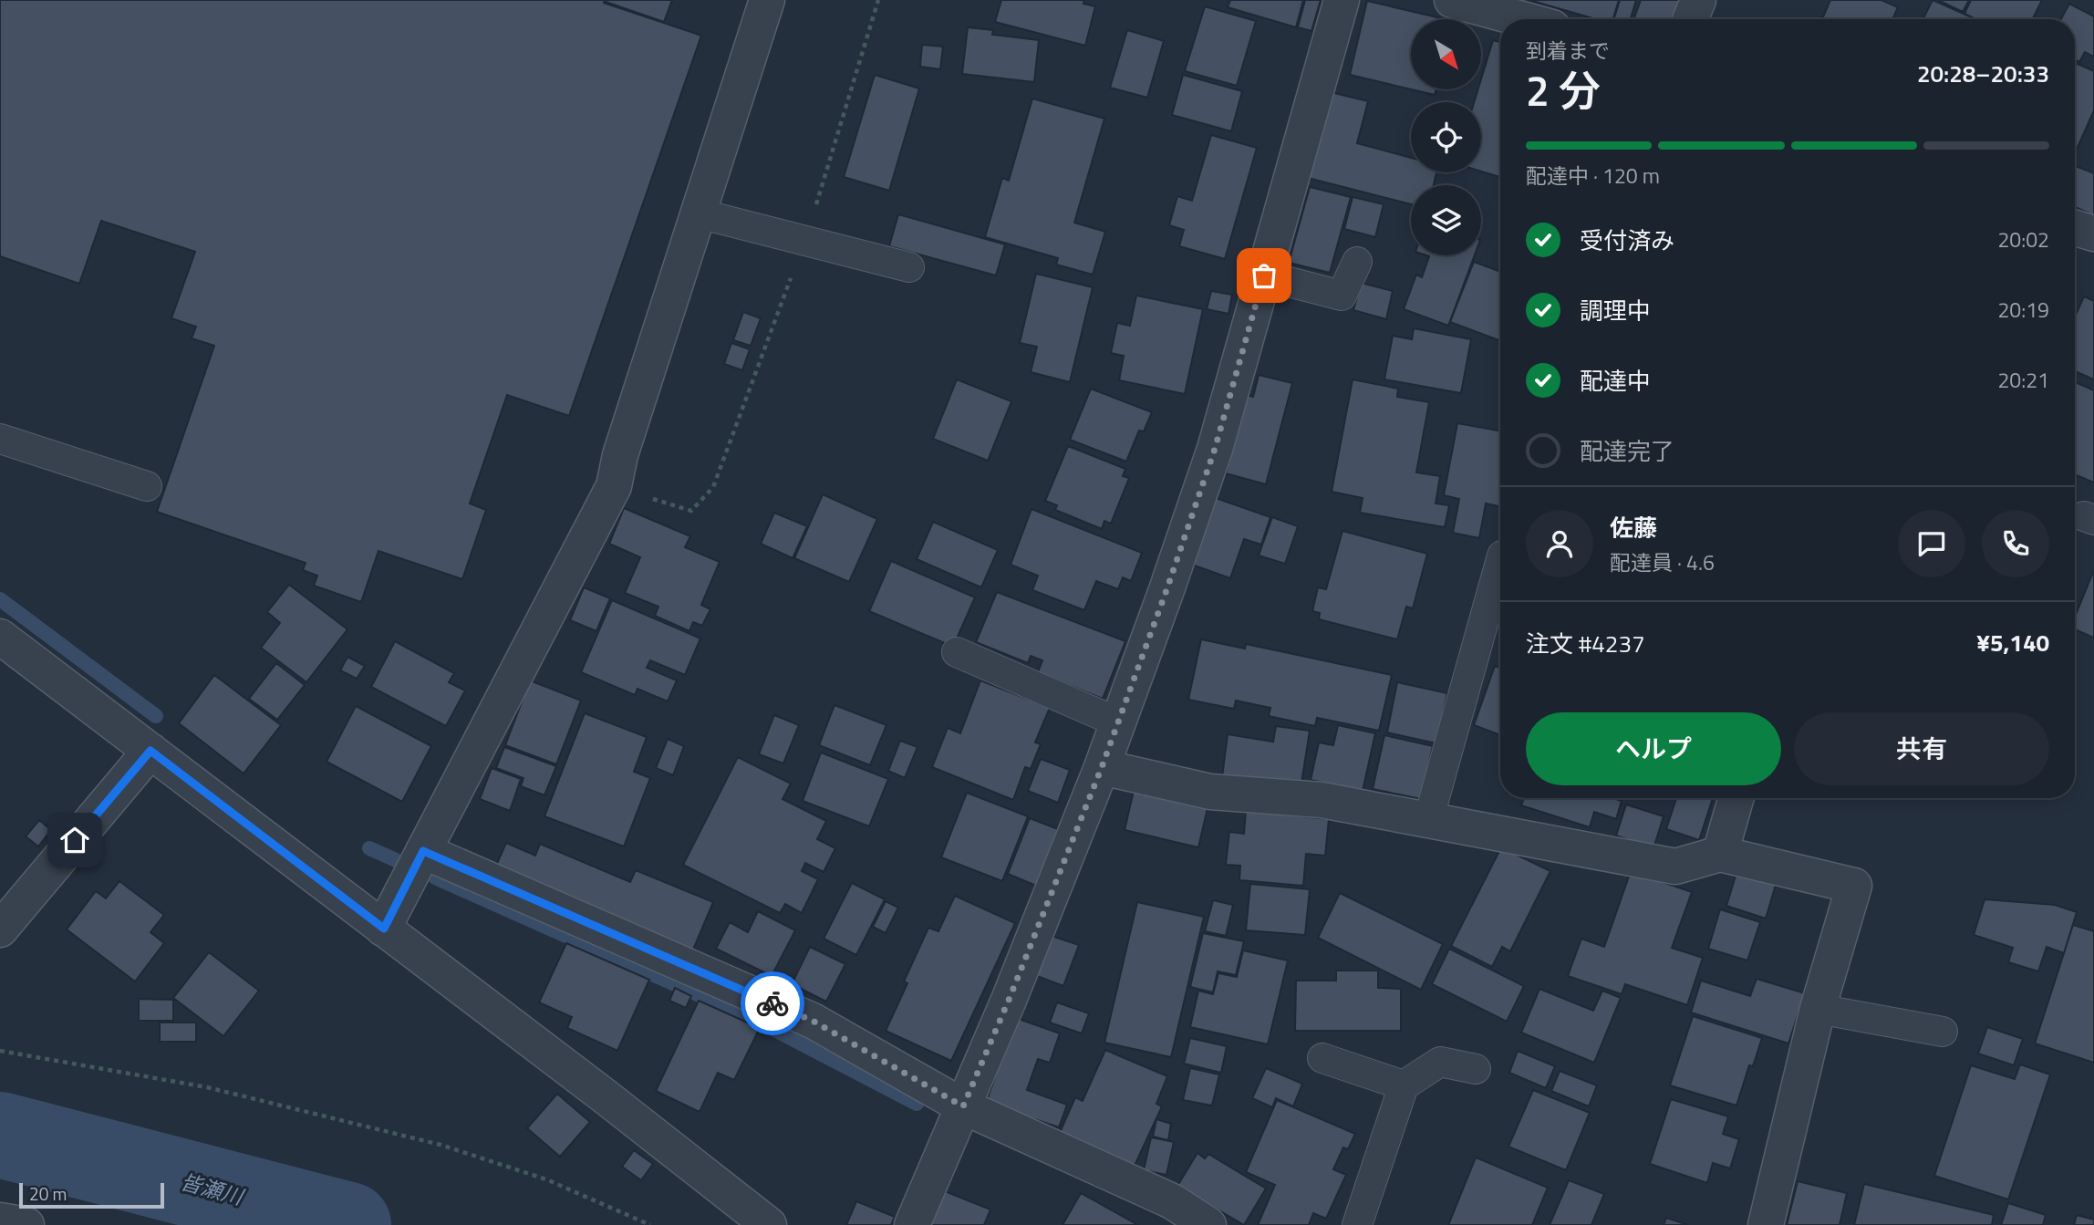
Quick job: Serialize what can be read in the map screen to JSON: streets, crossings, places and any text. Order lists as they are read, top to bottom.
{
  "water": ["皆瀬川"],
  "scale_bar": "20 m",
  "north": "bottom right",
  "page": {
    "heading": ["2 分", "到着まで", "20:28–20:33"],
    "panel": [
      "佐藤",
      "配達員 · 4.6",
      "注文 #4237",
      "¥5,140"
    ],
    "bar": "配達中 · 120 m",
    "list": [
      ["受付済み", "20:02"],
      ["調理中", "20:19"],
      ["配達中", "20:21"],
      "配達完了"
    ],
    "buttons": ["ヘルプ", "共有"],
    "scale": "20 m"
  }
}
